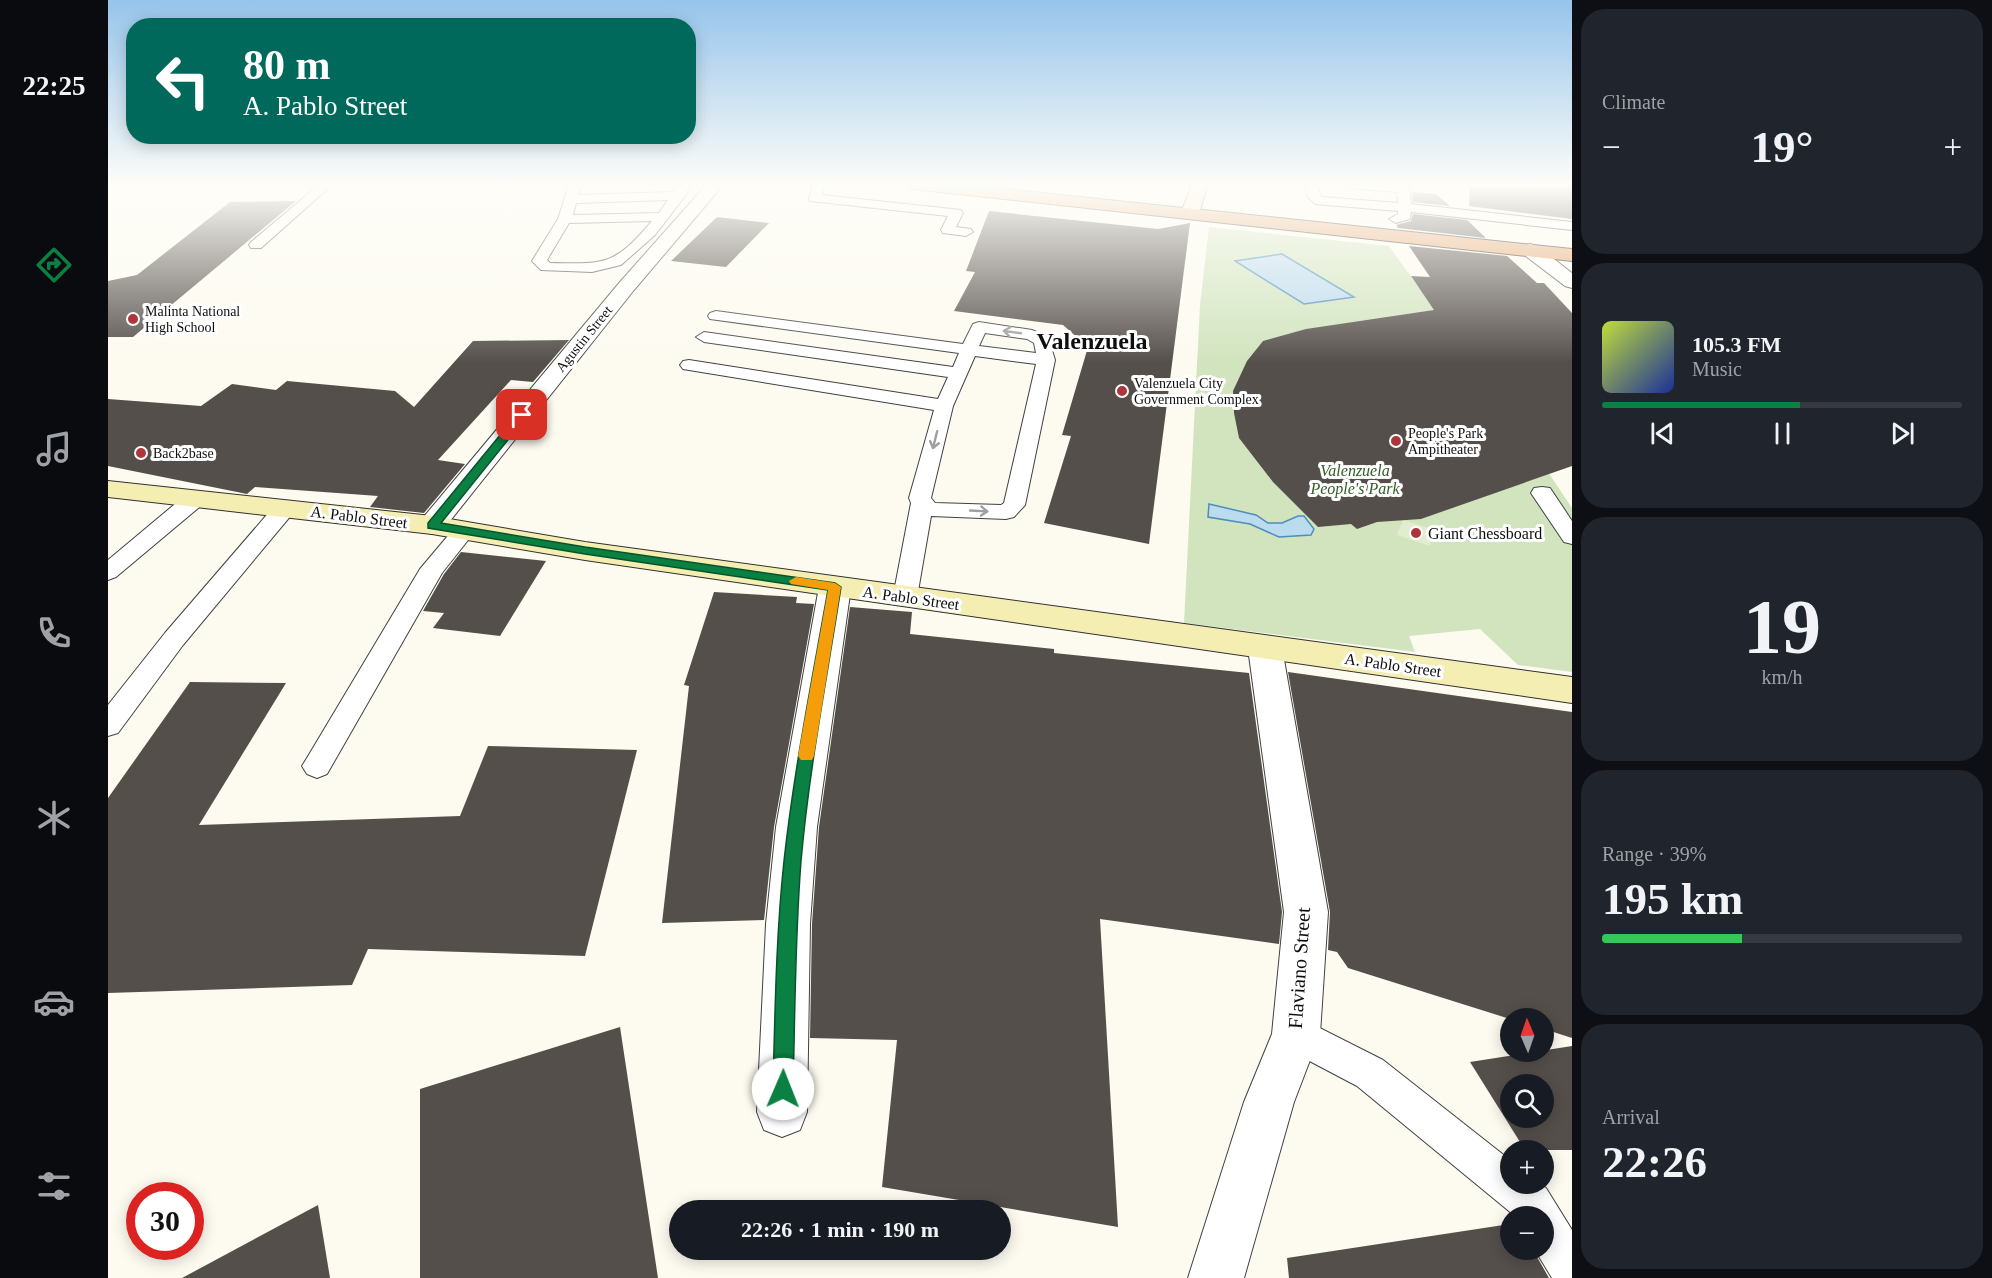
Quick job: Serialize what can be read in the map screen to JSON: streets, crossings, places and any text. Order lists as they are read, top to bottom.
{
  "streets": {
    "street": ["Agustin Street", "A. Pablo Street", "Flaviano Street"]
  },
  "crossings": [
    ["Agustin Street", "A. Pablo Street"],
    ["A. Pablo Street", "Flaviano Street"]
  ],
  "districts": ["Valenzuela"],
  "parks": ["Valenzuela People's Park"],
  "places": [
    "Malinta National High School",
    "Valenzuela City Government Complex",
    "People's Park Ampitheater",
    "Back2base",
    "Giant Chessboard"
  ],
  "north": "top",
  "page": {
    "tabs": "22:25",
    "tile": [
      "Climate",
      ["19", "km/h"],
      ["Range · 39%", "195 km"],
      ["Arrival", "22:26"]
    ],
    "turn": ["80 m", "A. Pablo Street"],
    "heat": ["−", "19°", "+"],
    "song": ["105.3 FM", "Music"],
    "map_buttons": ["+", "−"],
    "limit": "30",
    "trip": "22:26 · 1 min · 190 m"
  }
}
